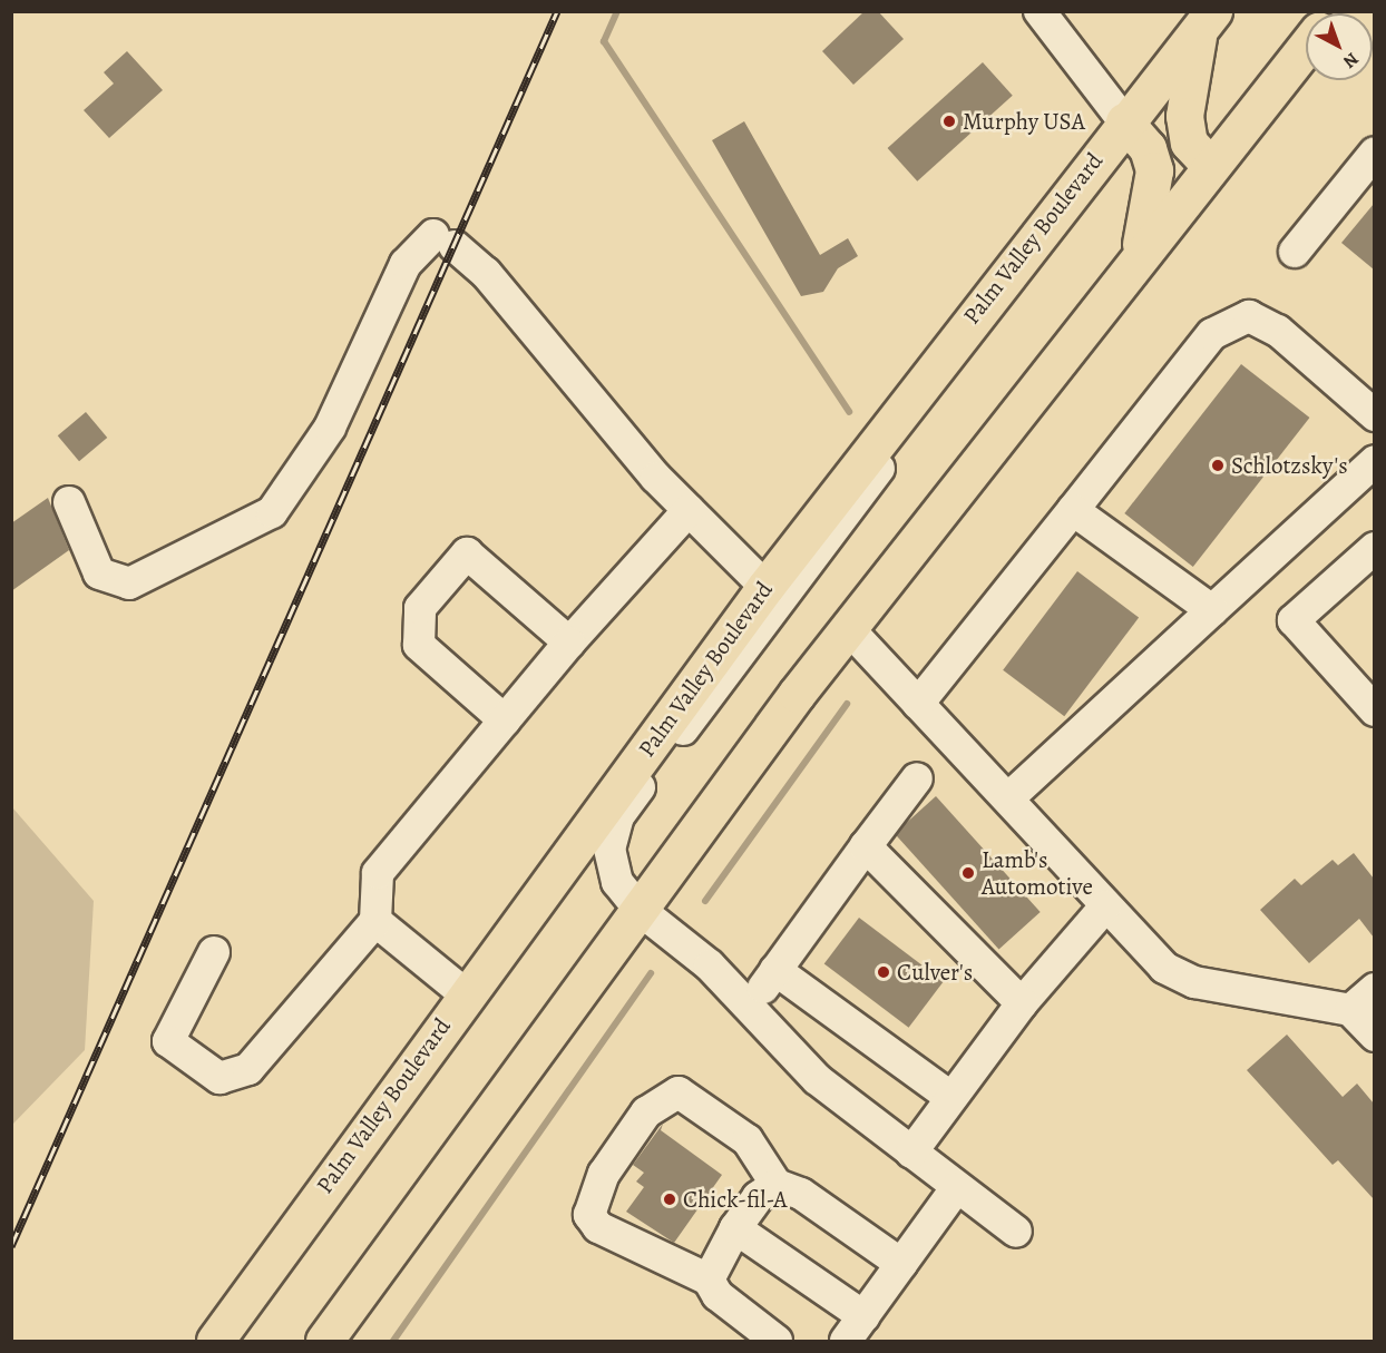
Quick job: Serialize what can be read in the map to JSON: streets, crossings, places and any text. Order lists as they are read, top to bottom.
{
  "streets": {
    "highway": ["Palm Valley Boulevard"]
  },
  "places": [
    "Murphy USA",
    "Schlotzsky's",
    "Lamb's Automotive",
    "Culver's",
    "Chick-fil-A"
  ],
  "north": "bottom right"
}
